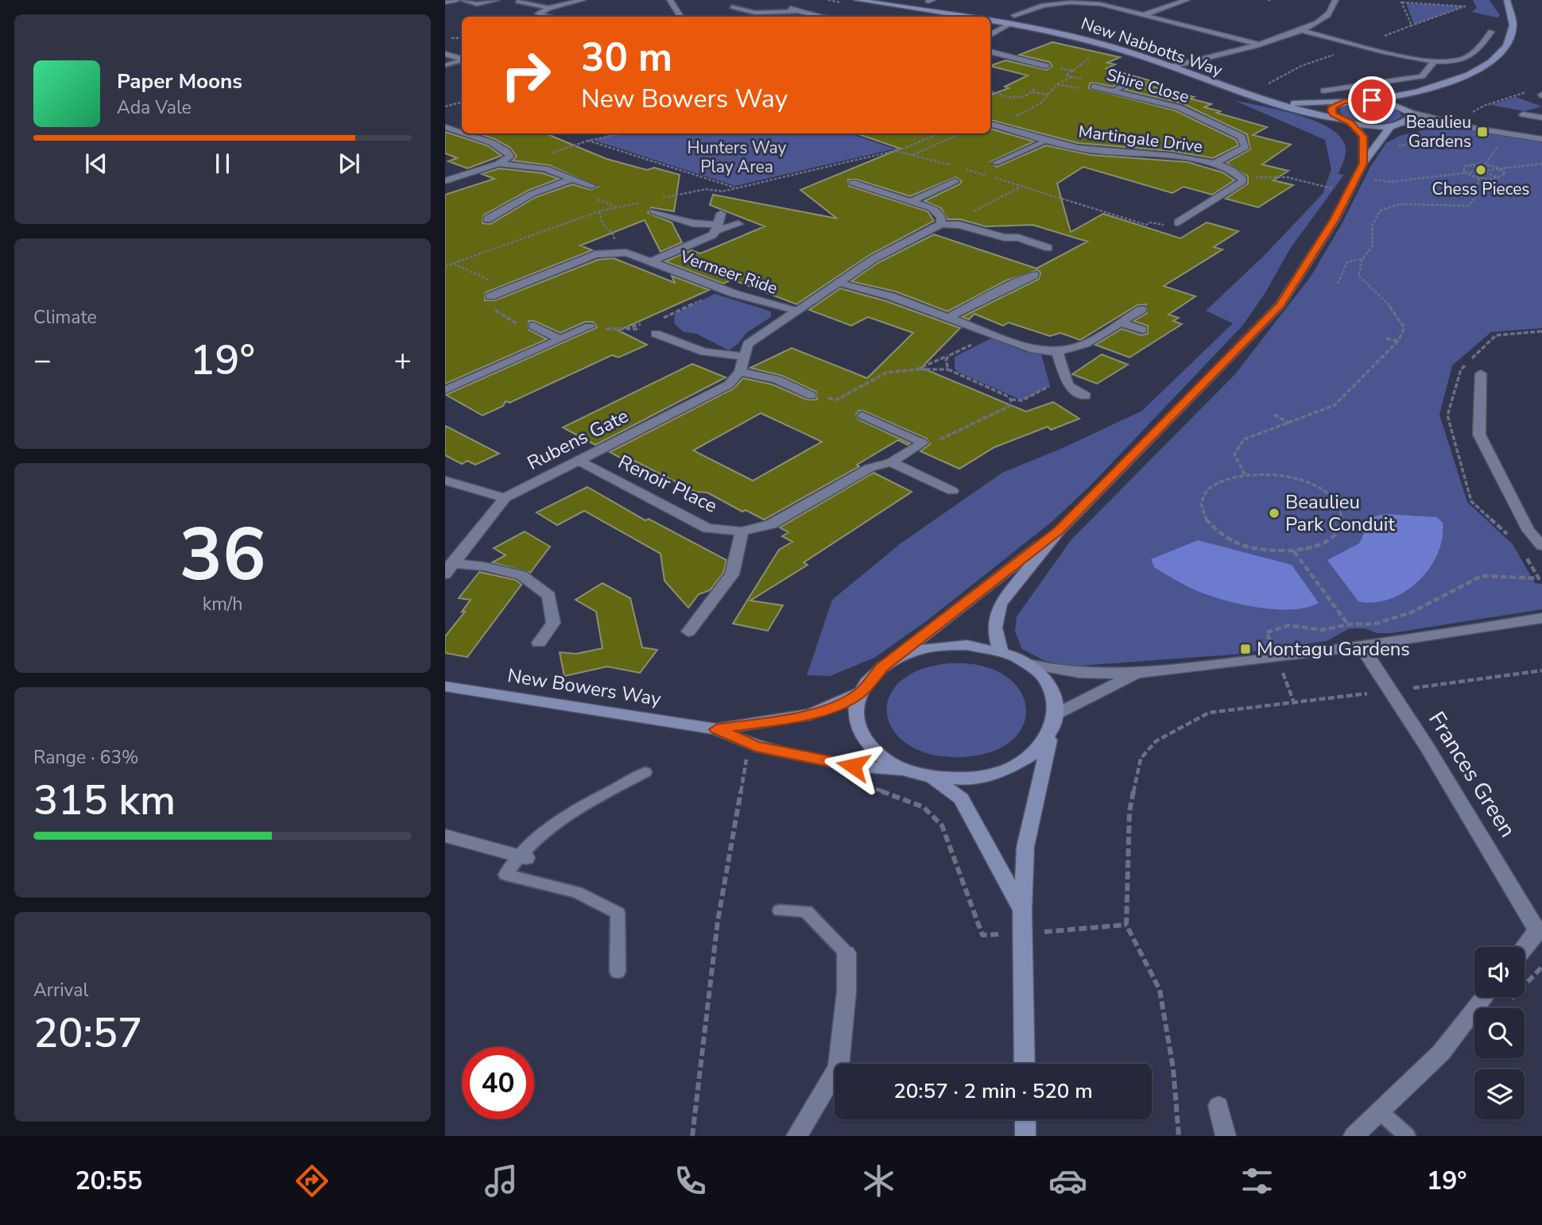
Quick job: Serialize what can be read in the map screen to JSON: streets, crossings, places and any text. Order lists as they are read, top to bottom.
{
  "streets": {
    "street": [
      "New Nabbotts Way",
      "Shire Close",
      "Martingale Drive",
      "Vermeer Ride",
      "Rubens Gate",
      "Renoir Place",
      "New Bowers Way",
      "Frances Green"
    ]
  },
  "crossings": [
    ["Shire Close", "Martingale Drive"],
    ["Rubens Gate", "Renoir Place"]
  ],
  "parks": ["Hunters Way Play Area"],
  "places": {
    "transit": ["Beaulieu Gardens", "Montagu Gardens"],
    "other": ["Chess Pieces", "Beaulieu Park Conduit"]
  },
  "page": {
    "turn": ["30 m", "New Bowers Way"],
    "song": ["Paper Moons", "Ada Vale"],
    "tile": [
      "Climate",
      ["36", "km/h"],
      ["Range · 63%", "315 km"],
      ["Arrival", "20:57"]
    ],
    "heat": ["−", "19°", "+"],
    "limit": "40",
    "trip": "20:57 · 2 min · 520 m",
    "tabs": ["20:55", "19°"]
  }
}
